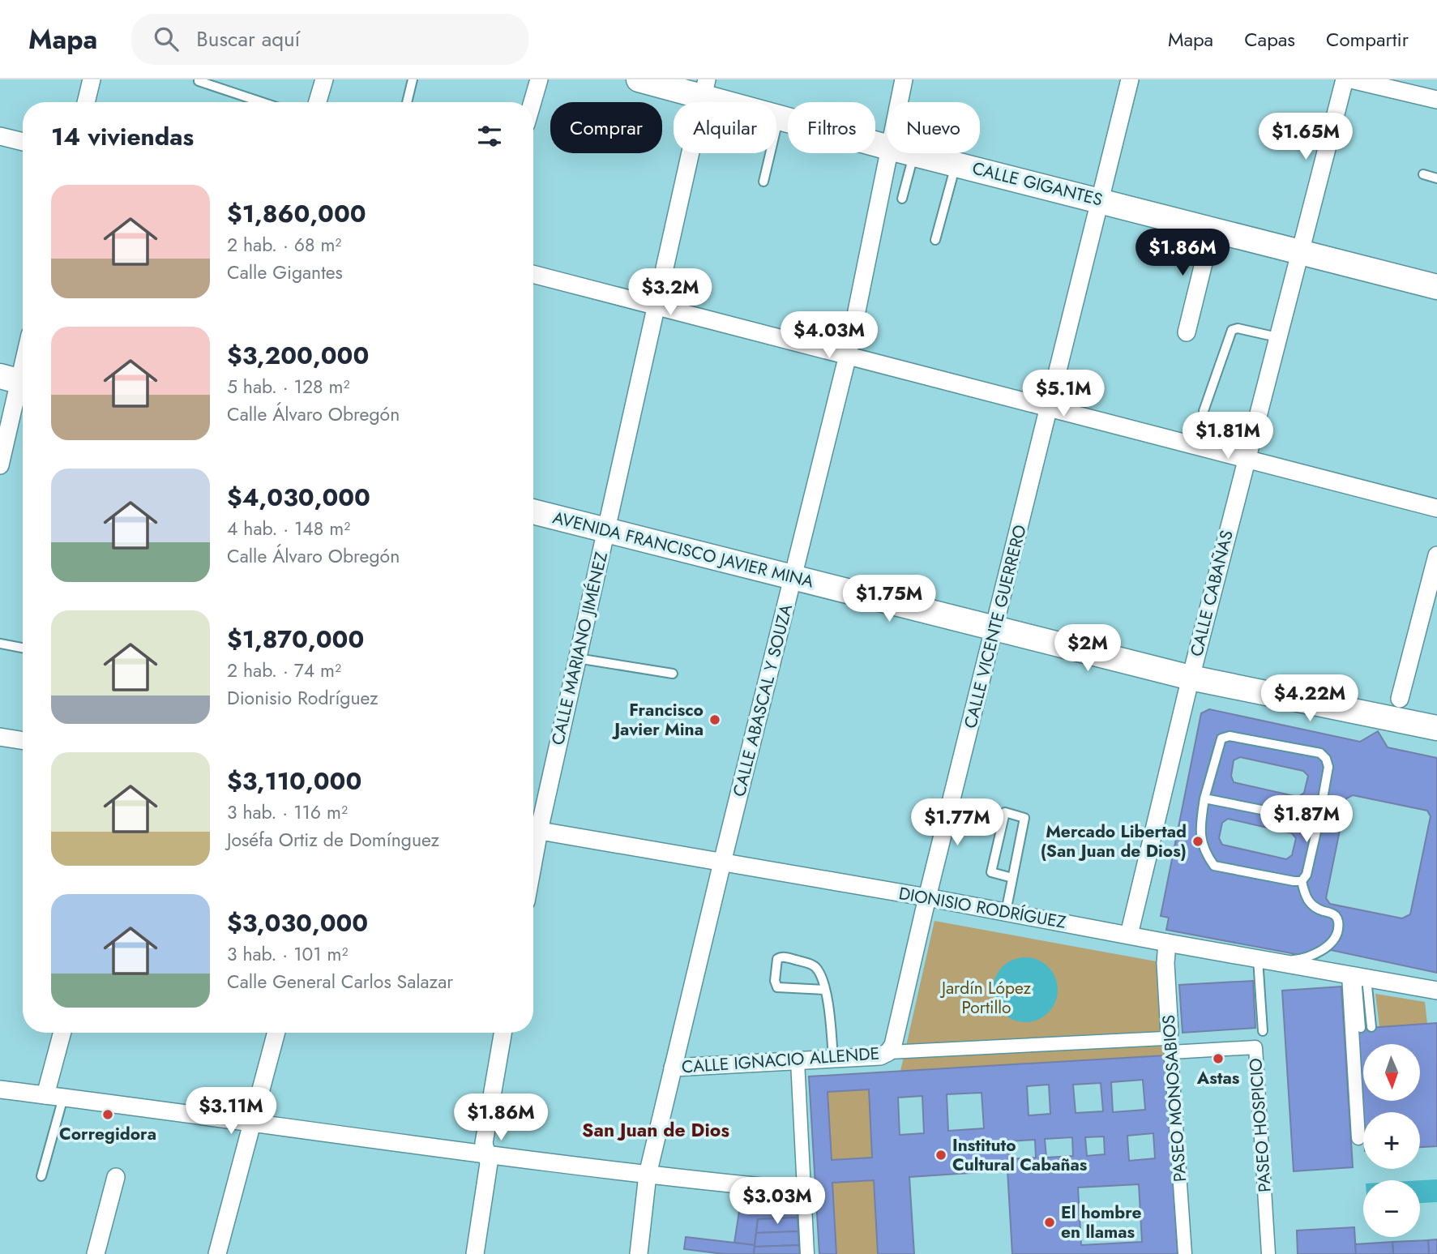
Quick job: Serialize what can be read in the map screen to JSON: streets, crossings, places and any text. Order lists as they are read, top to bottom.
{
  "streets": {
    "main road": ["CALLE GIGANTES", "AVENIDA FRANCISCO JAVIER MINA"],
    "street": [
      "CALLE CABAÑAS",
      "CALLE VICENTE GUERRERO",
      "CALLE MARIANO JIMÉNEZ",
      "CALLE ABASCAL Y SOUZA",
      "DIONISIO RODRÍGUEZ",
      "CALLE IGNACIO ALLENDE",
      "PASEO MONOSABIOS",
      "PASEO HOSPICIO"
    ]
  },
  "crossings": [
    ["CALLE GIGANTES", "CALLE CABAÑAS"],
    ["CALLE GIGANTES", "CALLE VICENTE GUERRERO"],
    ["CALLE GIGANTES", "CALLE MARIANO JIMÉNEZ"],
    ["AVENIDA FRANCISCO JAVIER MINA", "CALLE CABAÑAS"],
    ["AVENIDA FRANCISCO JAVIER MINA", "CALLE VICENTE GUERRERO"],
    ["AVENIDA FRANCISCO JAVIER MINA", "CALLE MARIANO JIMÉNEZ"],
    ["AVENIDA FRANCISCO JAVIER MINA", "CALLE ABASCAL Y SOUZA"],
    ["CALLE CABAÑAS", "DIONISIO RODRÍGUEZ"],
    ["CALLE VICENTE GUERRERO", "DIONISIO RODRÍGUEZ"],
    ["CALLE VICENTE GUERRERO", "CALLE IGNACIO ALLENDE"],
    ["CALLE ABASCAL Y SOUZA", "DIONISIO RODRÍGUEZ"],
    ["CALLE ABASCAL Y SOUZA", "CALLE IGNACIO ALLENDE"],
    ["DIONISIO RODRÍGUEZ", "PASEO MONOSABIOS"],
    ["PASEO MONOSABIOS", "PASEO HOSPICIO"]
  ],
  "districts": ["San Juan de Dios"],
  "parks": ["Jardín López Portillo"],
  "places": [
    "Francisco Javier Mina",
    "Mercado Libertad (San Juan de Dios)",
    "Astas",
    "Corregidora",
    "Instituto Cultural Cabañas",
    "El hombre en llamas"
  ],
  "north": "bottom",
  "page": {
    "header": "Mapa",
    "search": "Buscar aquí",
    "nav": ["Mapa", "Capas", "Compartir"],
    "chip": [
      "Comprar",
      "Alquilar",
      "Filtros",
      "Nuevo"
    ],
    "heading": "14 viviendas",
    "price": [
      "$1.65M",
      "$1.86M",
      "$3.2M",
      "$4.03M",
      "$5.1M",
      "$1.81M",
      "$1.75M",
      "$2M",
      "$4.22M",
      "$1.87M",
      "$1.77M",
      "$3.11M",
      "$1.86M",
      "$3.03M"
    ],
    "list": [
      {
        "name": "$1,860,000",
        "note": "2 hab. · 68 m² · Calle Gigantes"
      },
      {
        "name": "$3,200,000",
        "note": "5 hab. · 128 m² · Calle Álvaro Obregón"
      },
      {
        "name": "$4,030,000",
        "note": "4 hab. · 148 m² · Calle Álvaro Obregón"
      },
      {
        "name": "$1,870,000",
        "note": "2 hab. · 74 m² · Dionisio Rodríguez"
      },
      {
        "name": "$3,110,000",
        "note": "3 hab. · 116 m² · Joséfa Ortiz de Domínguez"
      },
      {
        "name": "$3,030,000",
        "note": "3 hab. · 101 m² · Calle General Carlos Salazar"
      }
    ],
    "map_buttons": ["+", "−"]
  }
}
